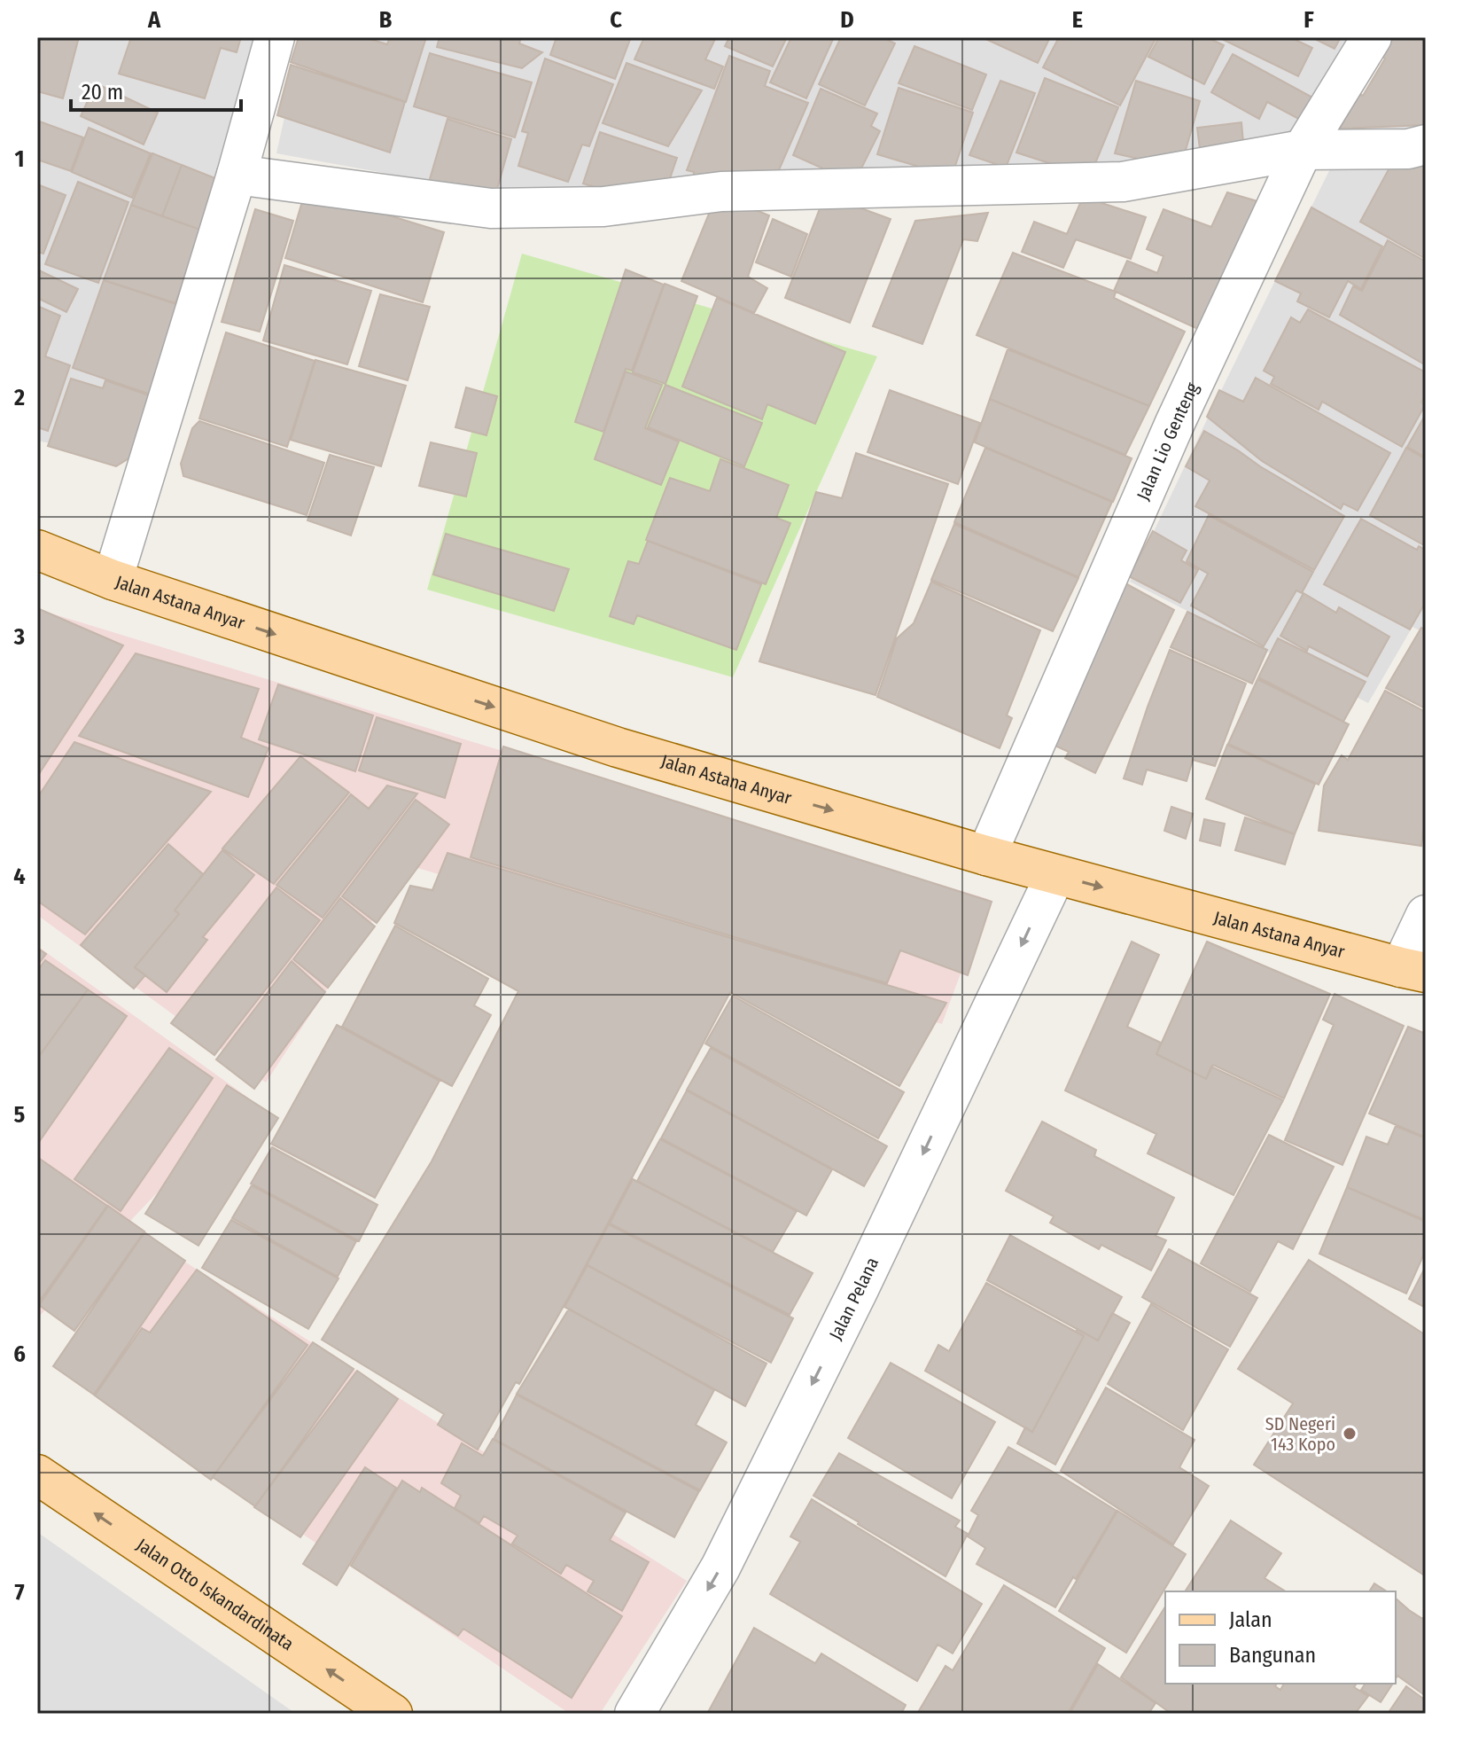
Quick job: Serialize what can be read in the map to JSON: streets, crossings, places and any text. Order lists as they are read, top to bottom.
{
  "streets": {
    "main road": ["Jalan Astana Anyar", "Jalan Otto Iskandardinata"],
    "street": ["Jalan Lio Genteng", "Jalan Pelana"]
  },
  "crossings": [
    ["Jalan Lio Genteng", "Jalan Astana Anyar"],
    ["Jalan Astana Anyar", "Jalan Pelana"]
  ],
  "one_way": ["Jalan Astana Anyar", "Jalan Pelana", "Jalan Otto Iskandardinata"],
  "places": ["SD Negeri 143 Kopo"],
  "legend": ["Jalan", "Bangunan"],
  "scale_bar": "20 m",
  "grid": {
    "columns": [
      "A",
      "B",
      "C",
      "D",
      "E",
      "F"
    ],
    "rows": [
      "1",
      "2",
      "3",
      "4",
      "5",
      "6",
      "7"
    ]
  }
}
